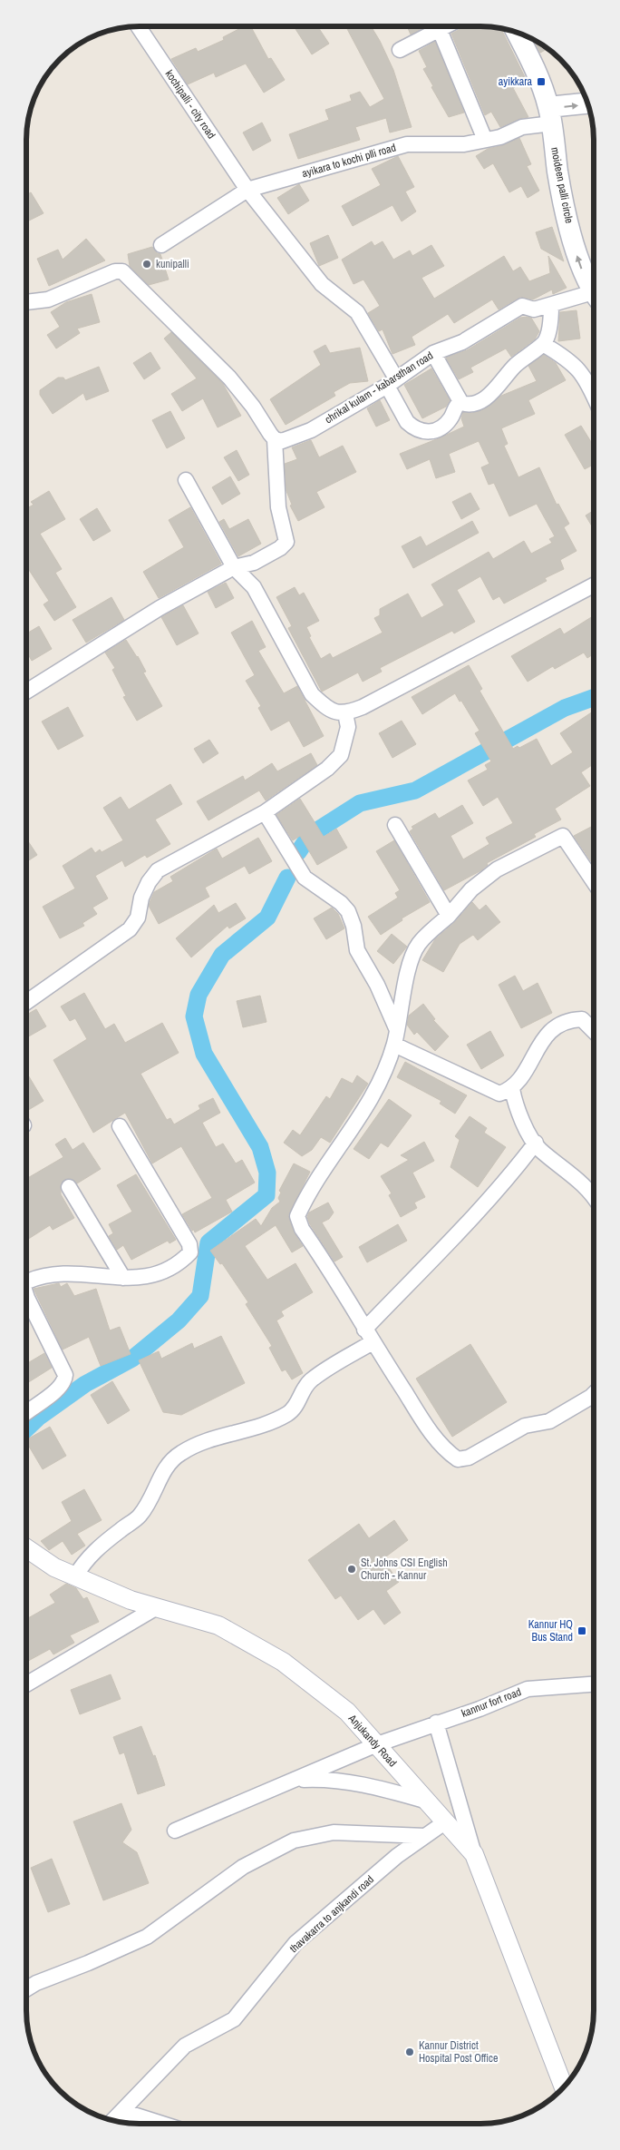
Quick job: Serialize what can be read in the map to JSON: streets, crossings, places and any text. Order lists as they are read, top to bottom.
{
  "streets": {
    "main road": ["moideen palli circle"],
    "street": [
      "kochipalli - city road",
      "ayikara to kochi plli road",
      "chrikal kulam - kabarsthan road",
      "kannur fort road",
      "Anjukandy Road",
      "thavakarra to anjkandi road"
    ]
  },
  "crossings": [
    ["kochipalli - city road", "ayikara to kochi plli road"],
    ["kochipalli - city road", "chrikal kulam - kabarsthan road"],
    ["ayikara to kochi plli road", "moideen palli circle"],
    ["kannur fort road", "Anjukandy Road"],
    ["Anjukandy Road", "thavakarra to anjkandi road"]
  ],
  "one_way": ["moideen palli circle"],
  "places": {
    "transit": ["ayikkara", "Kannur HQ Bus Stand"],
    "other": ["kunipalli", "St. Johns CSI English Church - Kannur", "Kannur District Hospital Post Office"]
  }
}
